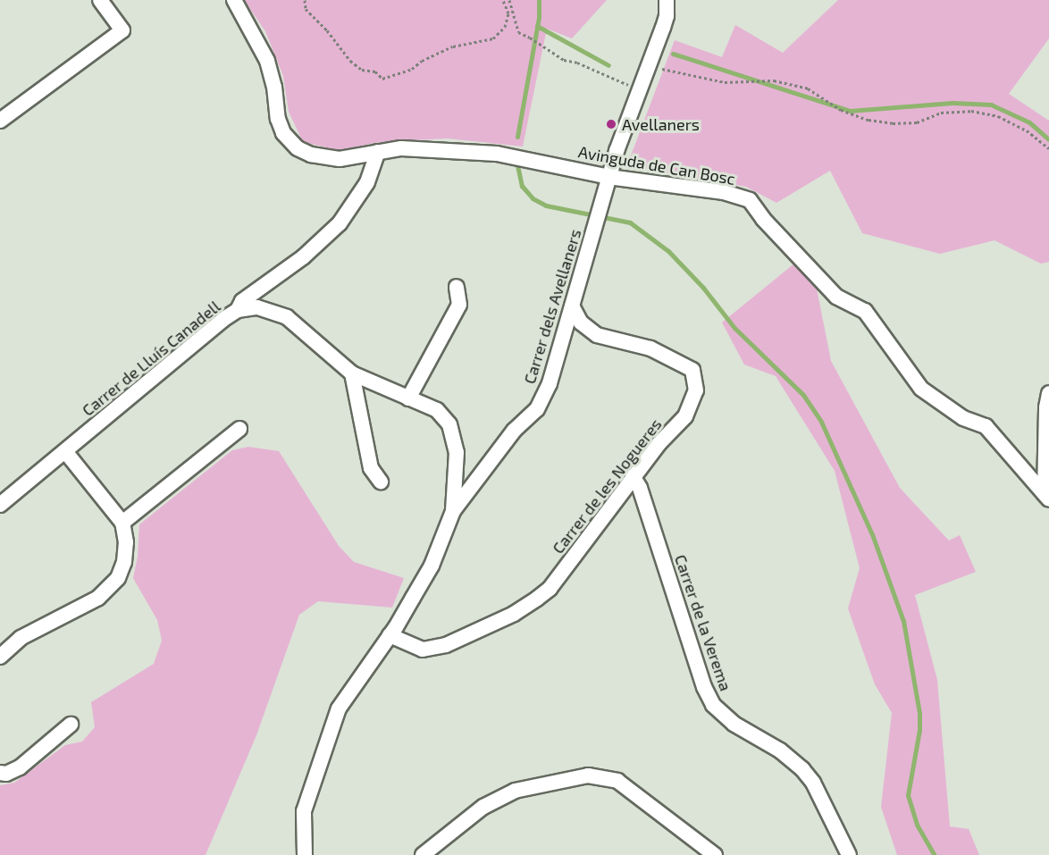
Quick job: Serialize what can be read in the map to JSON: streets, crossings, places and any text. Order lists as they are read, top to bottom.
{
  "streets": {
    "street": [
      "Avinguda de Can Bosc",
      "Carrer dels Avellaners",
      "Carrer de Lluís Canadell",
      "Carrer de les Nogueres",
      "Carrer de la Verema"
    ]
  },
  "crossings": [
    ["Avinguda de Can Bosc", "Carrer dels Avellaners"],
    ["Carrer dels Avellaners", "Carrer de Lluís Canadell"],
    ["Carrer dels Avellaners", "Carrer de les Nogueres"],
    ["Carrer de les Nogueres", "Carrer de la Verema"]
  ],
  "places": ["Avellaners"]
}
